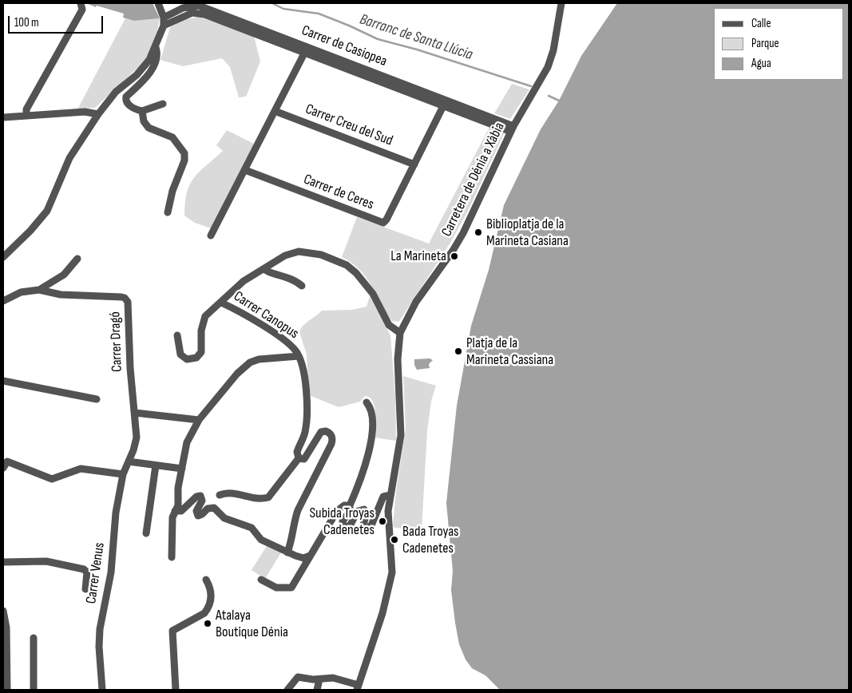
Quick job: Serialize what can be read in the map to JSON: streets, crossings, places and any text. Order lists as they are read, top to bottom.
{
  "streets": {
    "street": [
      "Carrer de Casiopea",
      "Carrer Creu del Sud",
      "Carretera de Dénia a Xàbia",
      "Carrer de Ceres",
      "Carrer Canopus",
      "Carrer Dragó",
      "Carrer Venus"
    ]
  },
  "crossings": [
    ["Carrer de Casiopea", "Carretera de Dénia a Xàbia"],
    ["Carrer de Casiopea", "Carrer de Ceres"],
    ["Carrer Creu del Sud", "Carrer de Ceres"],
    ["Carretera de Dénia a Xàbia", "Carrer Canopus"],
    ["Carrer Dragó", "Carrer Venus"]
  ],
  "water": ["Barranc de Santa Llúcia"],
  "places": [
    "Biblioplatja de la Marineta Casiana",
    "La Marineta",
    "Platja de la Marineta Cassiana",
    "Subida Troyas Cadenetes",
    "Bada Troyas Cadenetes",
    "Atalaya Boutique Dénia"
  ],
  "legend": ["Calle", "Parque", "Agua"],
  "scale_bar": "100 m"
}
